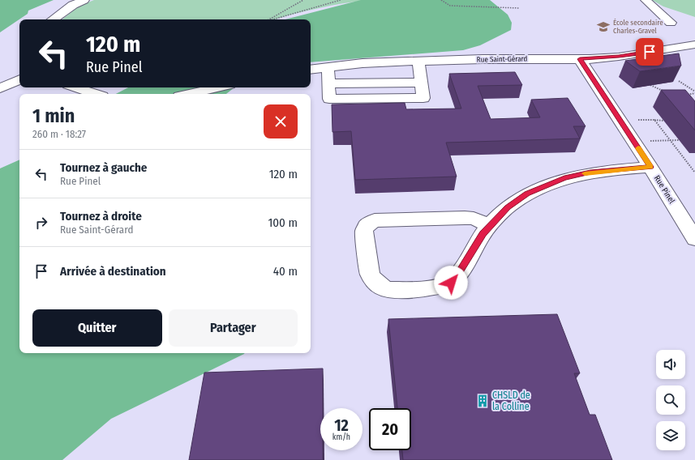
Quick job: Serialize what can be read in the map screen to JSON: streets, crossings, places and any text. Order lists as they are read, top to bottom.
{
  "streets": {
    "street": ["Rue Saint-Gérard", "Rue Pinel"]
  },
  "crossings": [
    ["Rue Saint-Gérard", "Rue Pinel"]
  ],
  "places": {
    "school or university": ["École secondaire Charles-Gravel"],
    "building": ["CHSLD de la Colline"]
  },
  "page": {
    "turn": ["120 m", "Rue Pinel"],
    "heading": ["1 min", "260 m · 18:27"],
    "list": [
      {
        "name": "Tournez à gauche",
        "note": "Rue Pinel",
        "value": "120 m"
      },
      {
        "name": "Tournez à droite",
        "note": "Rue Saint-Gérard",
        "value": "100 m"
      },
      {
        "name": "Arrivée à destination",
        "value": "40 m"
      }
    ],
    "buttons": ["Quitter", "Partager"],
    "speed": "12 km/h",
    "limit": "20"
  }
}
